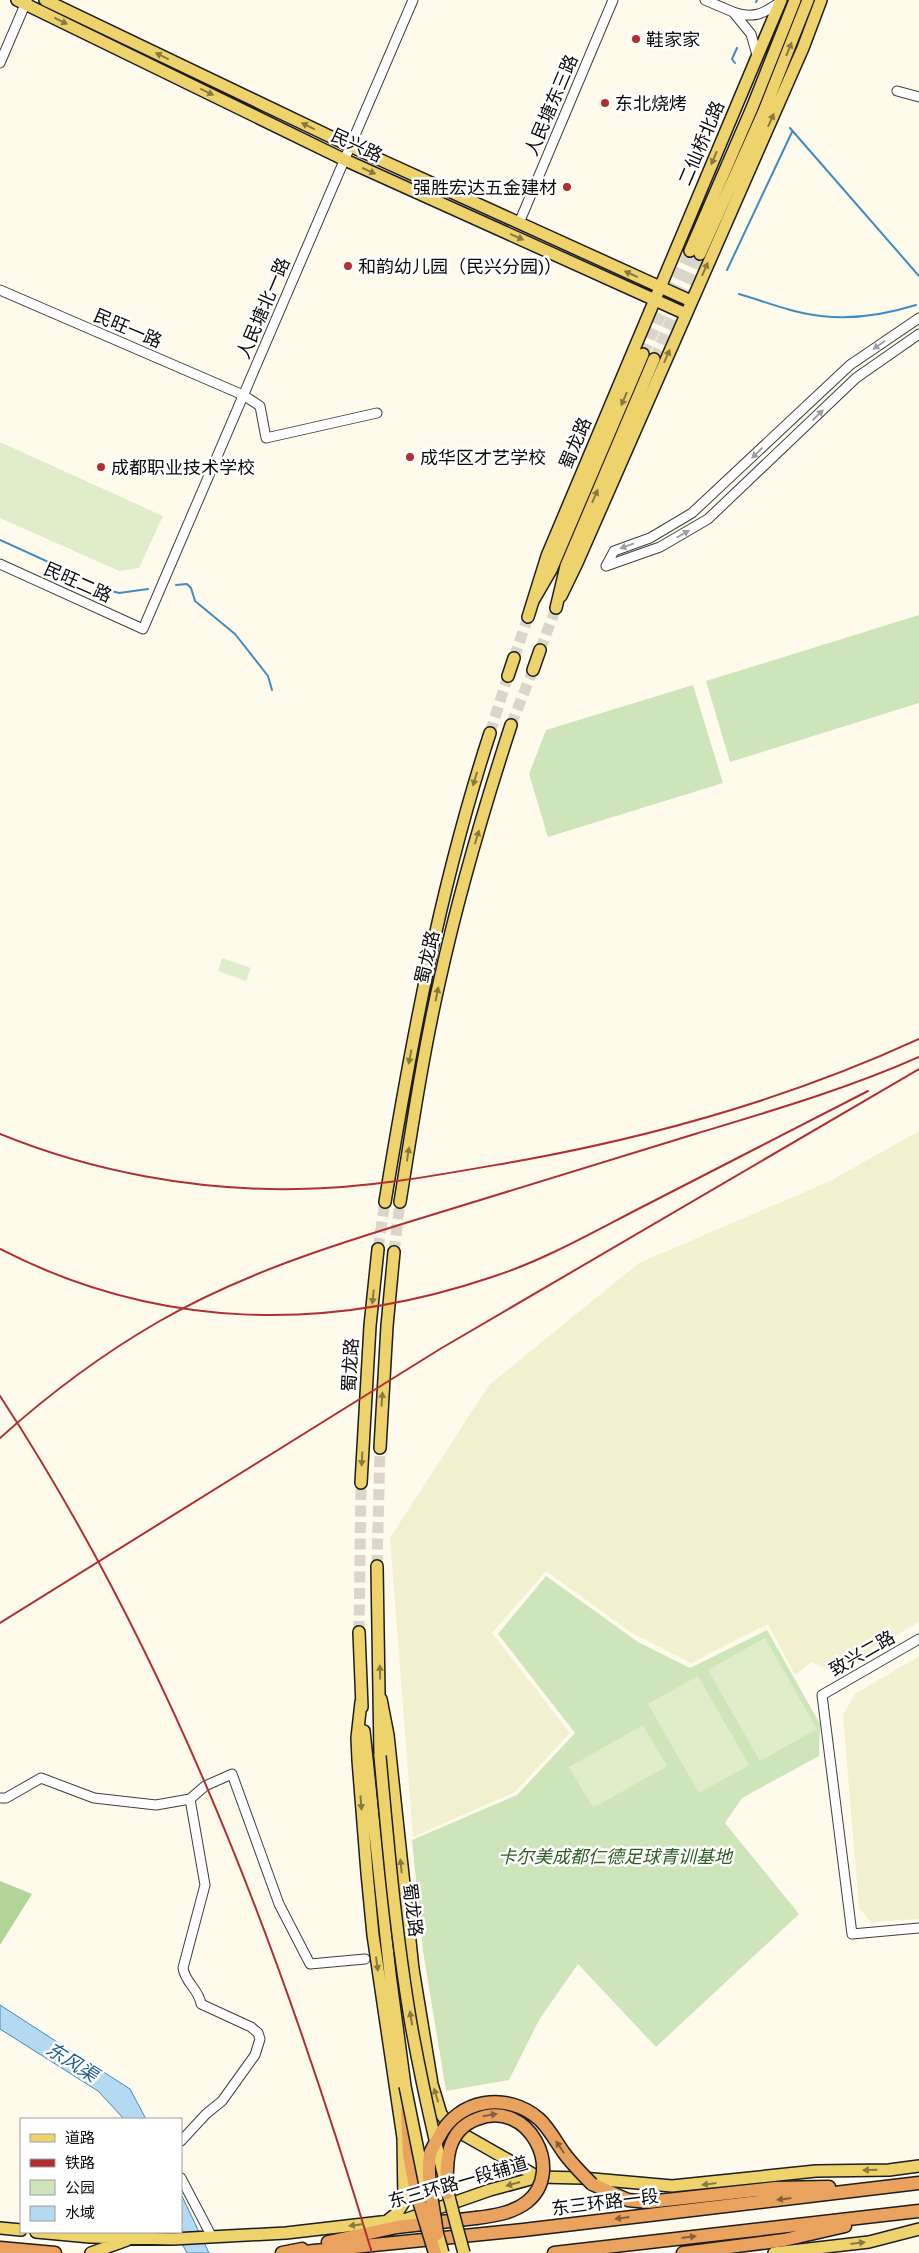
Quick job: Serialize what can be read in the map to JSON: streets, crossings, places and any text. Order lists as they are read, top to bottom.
{
  "streets": {
    "highway": ["东三环路一段"],
    "main road": [
      "二仙桥北路",
      "民兴路",
      "蜀龙路",
      "东三环路一段辅道"
    ],
    "street": [
      "人民塘东三路",
      "人民塘北一路",
      "民旺一路",
      "民旺二路",
      "致兴二路"
    ]
  },
  "crossings": [
    ["人民塘东三路", "民兴路"],
    ["二仙桥北路", "民兴路"],
    ["二仙桥北路", "蜀龙路"],
    ["民兴路", "人民塘北一路"],
    ["民兴路", "蜀龙路"],
    ["人民塘北一路", "民旺一路"],
    ["人民塘北一路", "民旺二路"]
  ],
  "one_way": ["东三环路一段辅道"],
  "water": ["东风渠"],
  "parks": ["卡尔美成都仁德足球青训基地"],
  "places": [
    "鞋家家",
    "东北烧烤",
    "强胜宏达五金建材",
    "和韵幼儿园（民兴分园)）",
    "成华区才艺学校",
    "成都职业技术学校"
  ],
  "legend": [
    "道路",
    "铁路",
    "公园",
    "水域"
  ]
}
